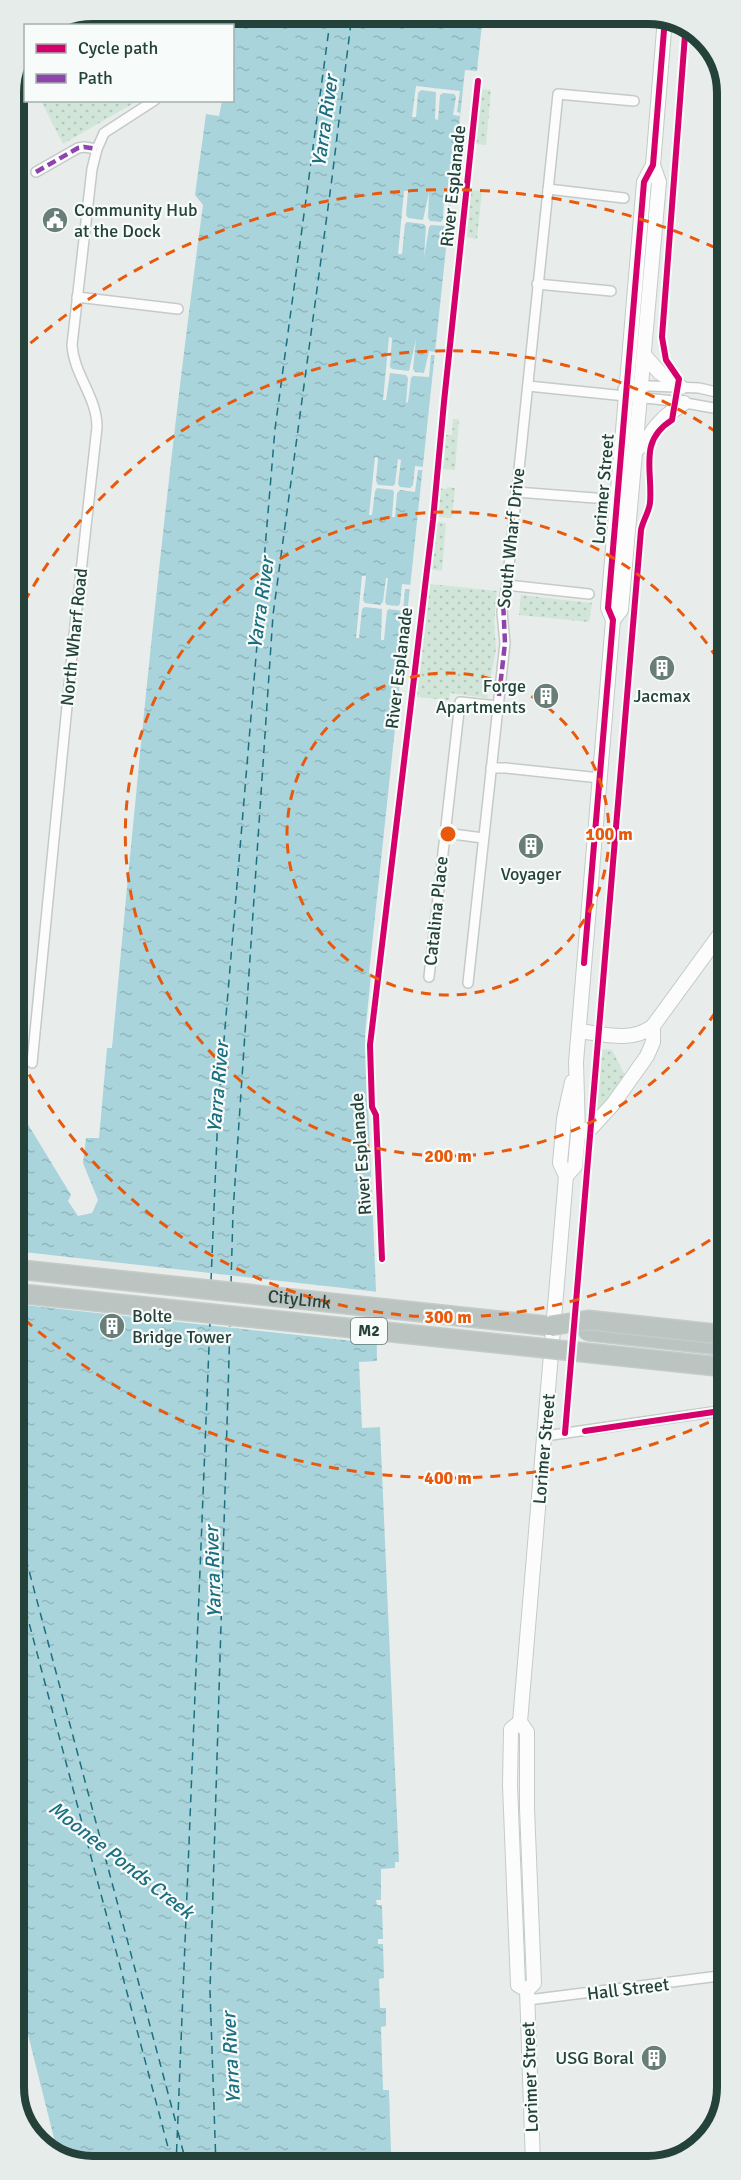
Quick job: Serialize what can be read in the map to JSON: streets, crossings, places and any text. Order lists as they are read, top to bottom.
{
  "streets": {
    "highway": ["CityLink", "M2"],
    "main road": ["Lorimer Street"],
    "street": [
      "South Wharf Drive",
      "North Wharf Road",
      "Catalina Place",
      "Hall Street"
    ],
    "cycle path": ["River Esplanade"]
  },
  "crossings": [
    ["Lorimer Street", "Hall Street"],
    ["South Wharf Drive", "Catalina Place"],
    ["CityLink", "M2"]
  ],
  "water": ["Yarra River", "Moonee Ponds Creek"],
  "places": {
    "public building": ["Community Hub at the Dock"],
    "building": [
      "Jacmax",
      "Forge Apartments",
      "Voyager",
      "Bolte Bridge Tower",
      "USG Boral"
    ]
  },
  "legend": ["Cycle path", "Path"],
  "rings": [
    "100 m",
    "200 m",
    "300 m",
    "400 m"
  ]
}
